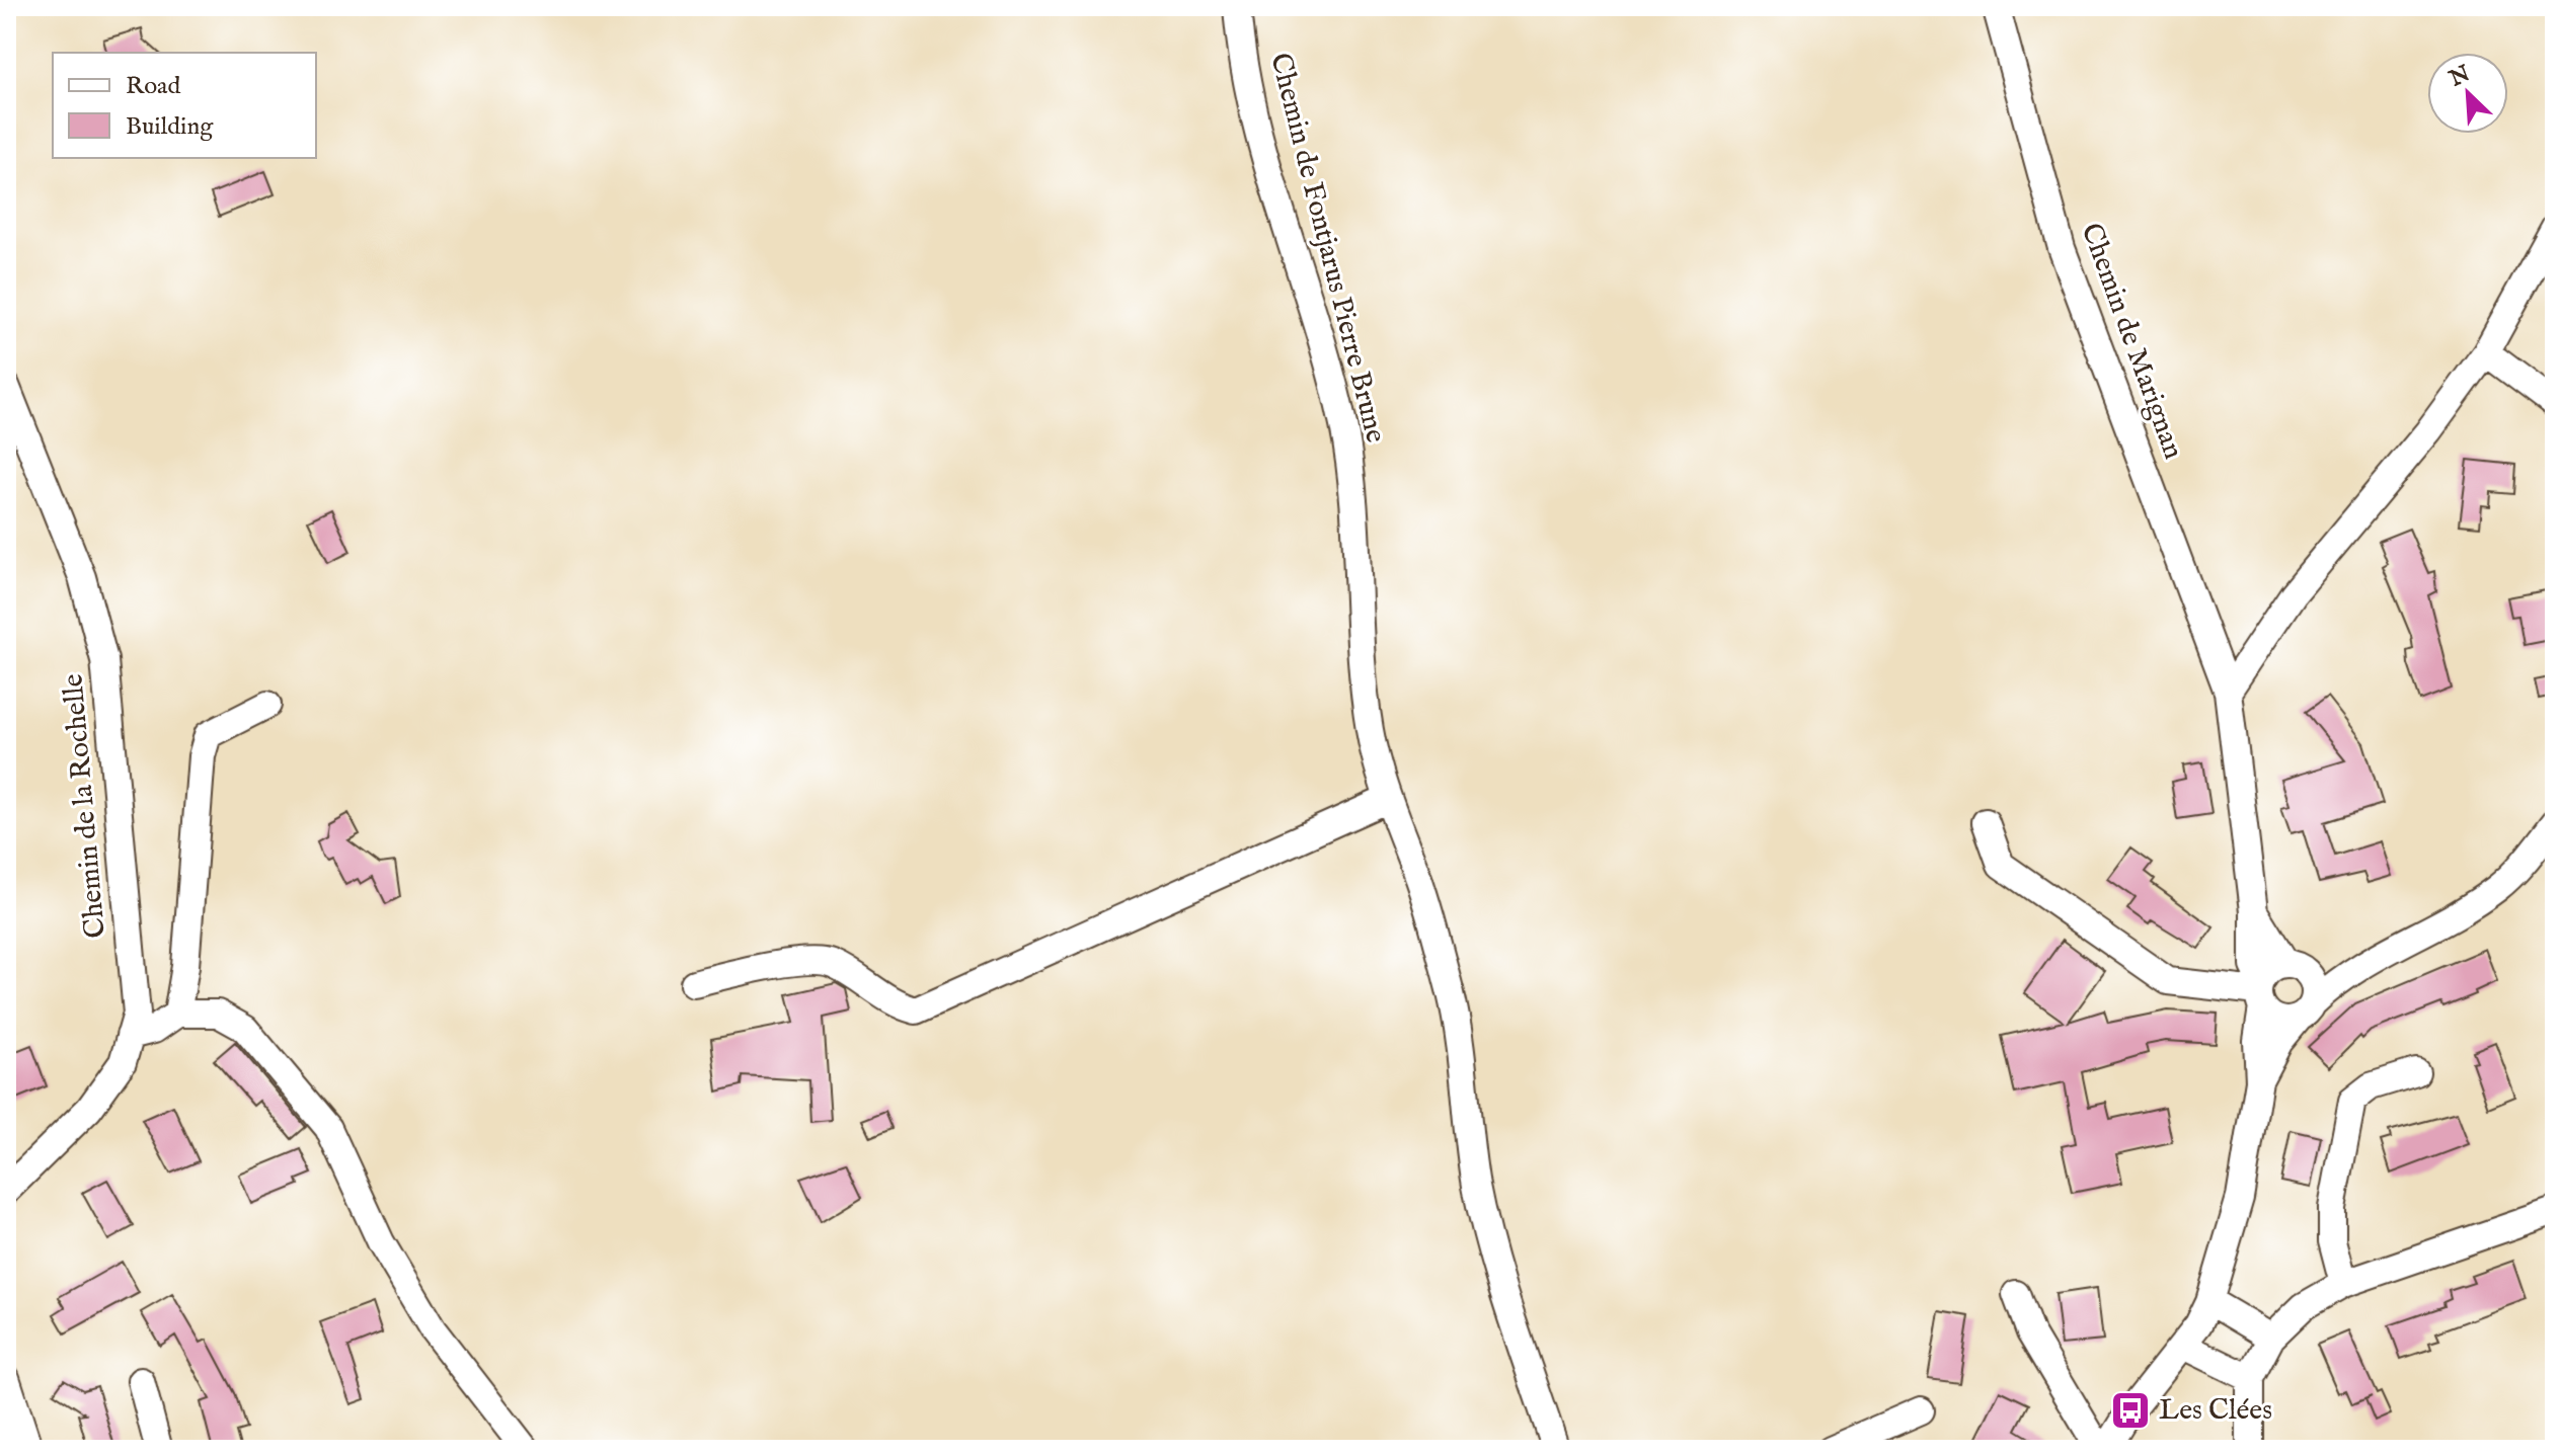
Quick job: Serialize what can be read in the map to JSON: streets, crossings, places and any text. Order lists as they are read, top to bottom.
{
  "streets": {
    "street": ["Chemin de Fontjarus Pierre Brune", "Chemin de Marignan", "Chemin de la Rochelle"]
  },
  "places": {
    "bus stop": ["Les Clées"]
  },
  "legend": ["Road", "Building"],
  "north": "top left"
}
